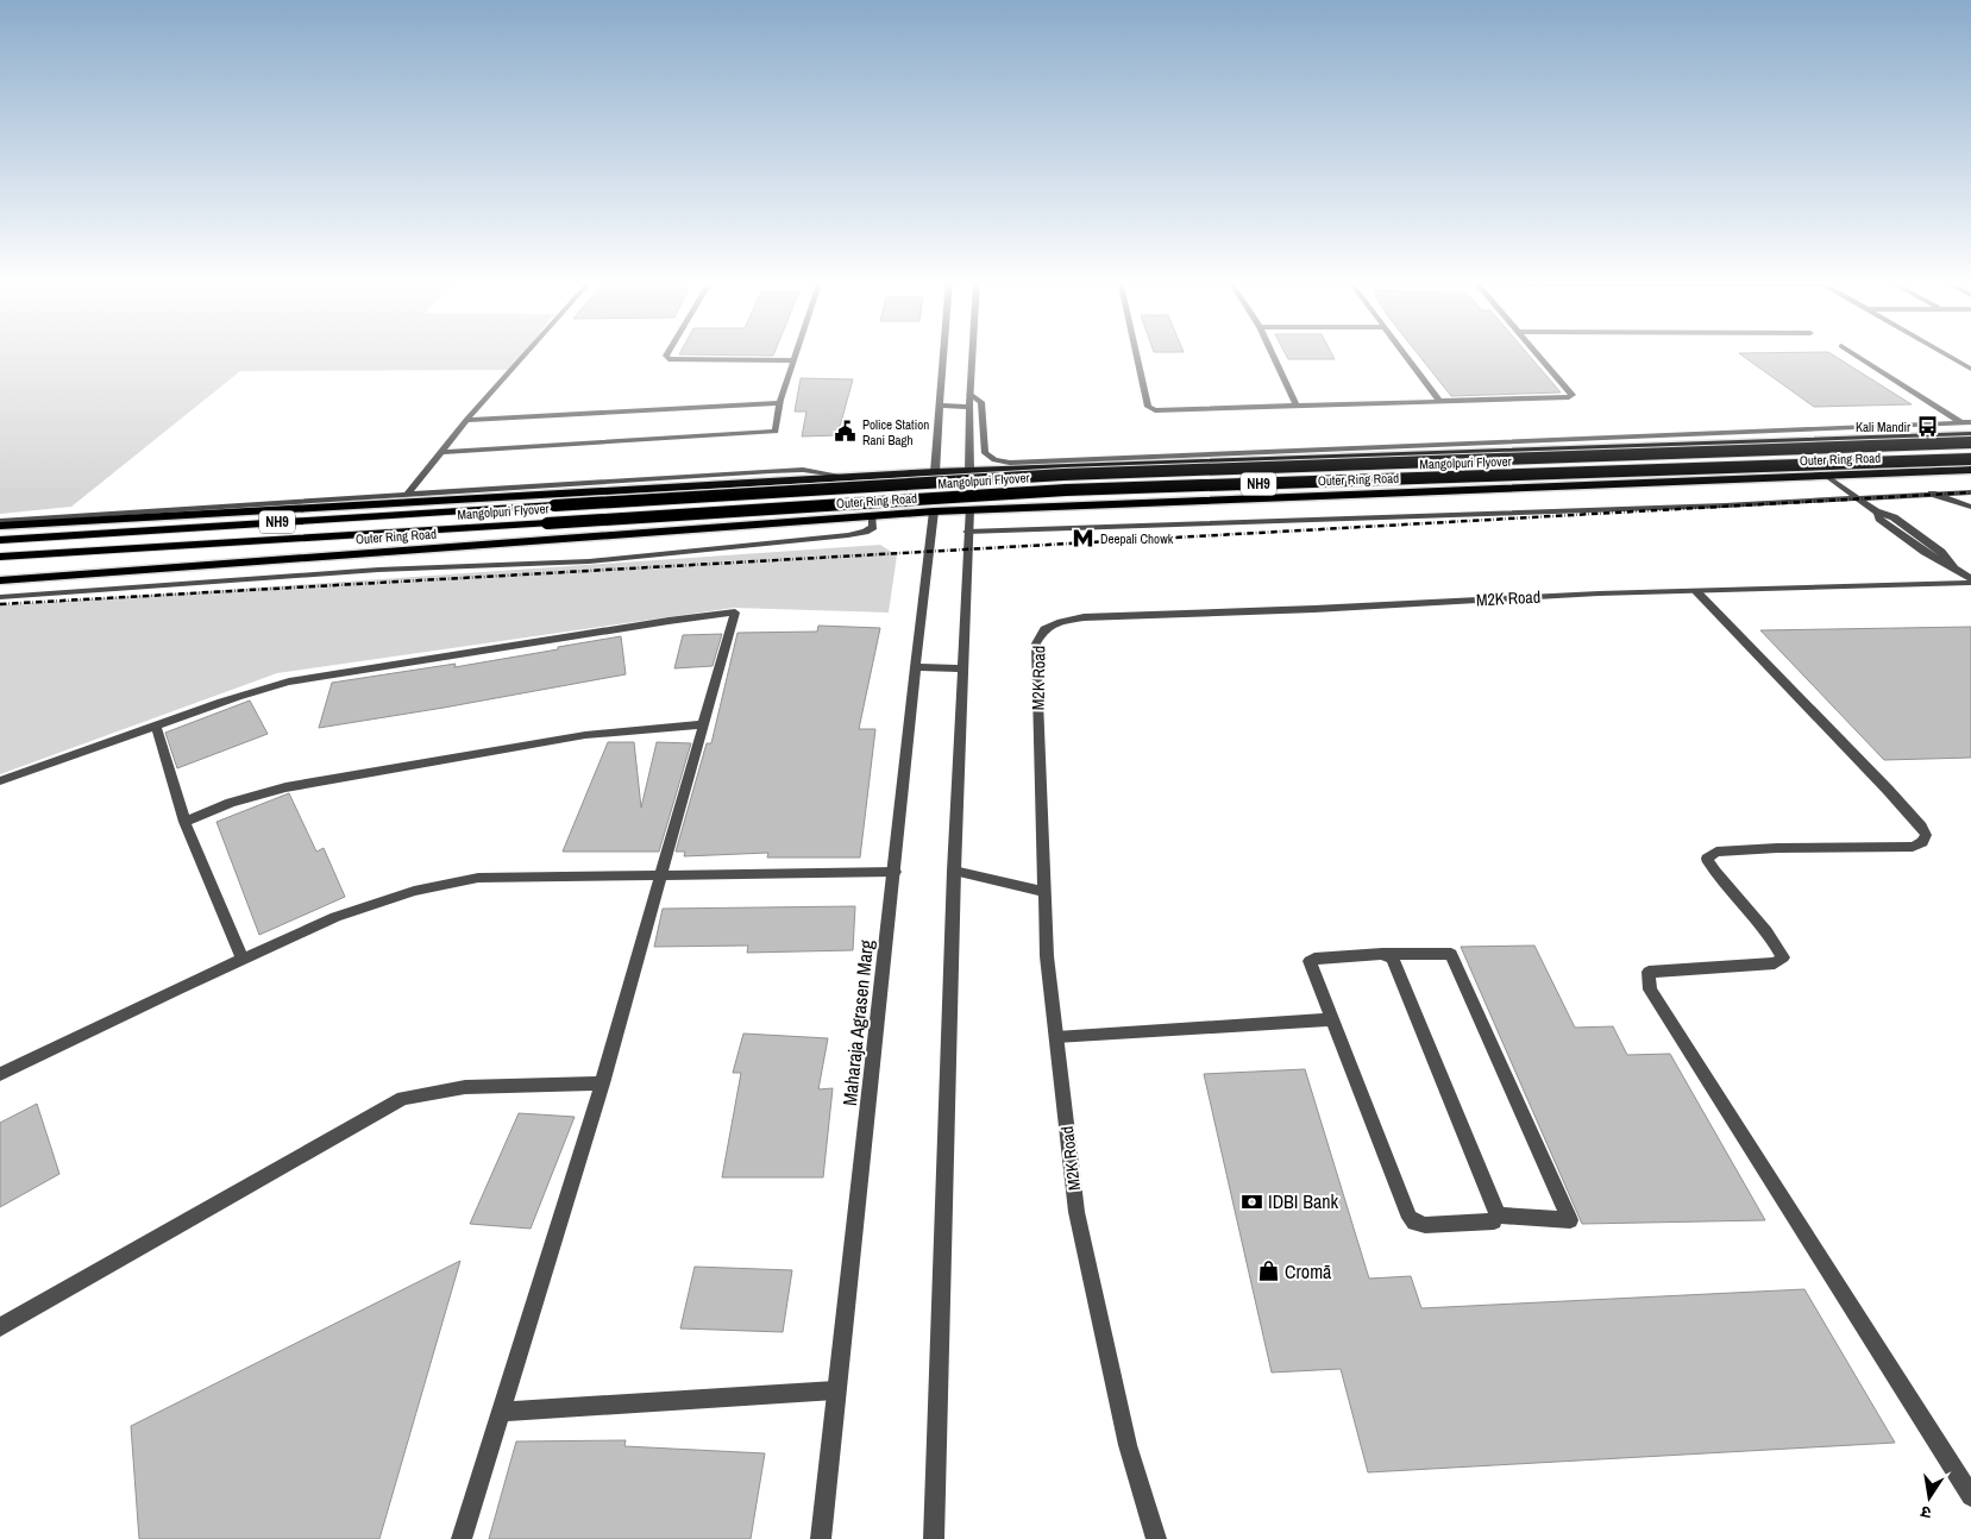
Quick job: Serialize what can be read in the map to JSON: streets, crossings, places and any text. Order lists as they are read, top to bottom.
{
  "streets": {
    "highway": ["Mangolpuri Flyover", "NH9"],
    "main road": ["Outer Ring Road"],
    "street": ["M2K Road", "Maharaja Agrasen Marg"]
  },
  "crossings": [
    ["Outer Ring Road", "Maharaja Agrasen Marg"]
  ],
  "places": {
    "bus stop": ["Kali Mandir"],
    "public building": ["Police Station Rani Bagh"],
    "metro station": ["Deepali Chowk"],
    "bank": ["IDBI Bank"],
    "shop": ["Cromā"]
  },
  "north": "bottom"
}
